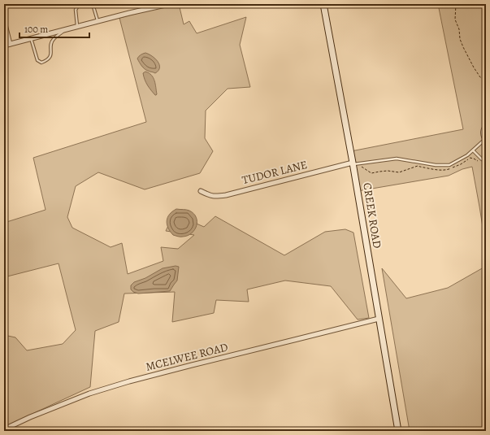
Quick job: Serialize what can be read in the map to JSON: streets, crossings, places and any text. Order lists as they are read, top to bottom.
{
  "streets": {
    "main road": ["CREEK ROAD"],
    "street": ["TUDOR LANE", "MCELWEE ROAD"]
  },
  "crossings": [
    ["TUDOR LANE", "CREEK ROAD"],
    ["CREEK ROAD", "MCELWEE ROAD"]
  ],
  "scale_bar": "100 m"
}
